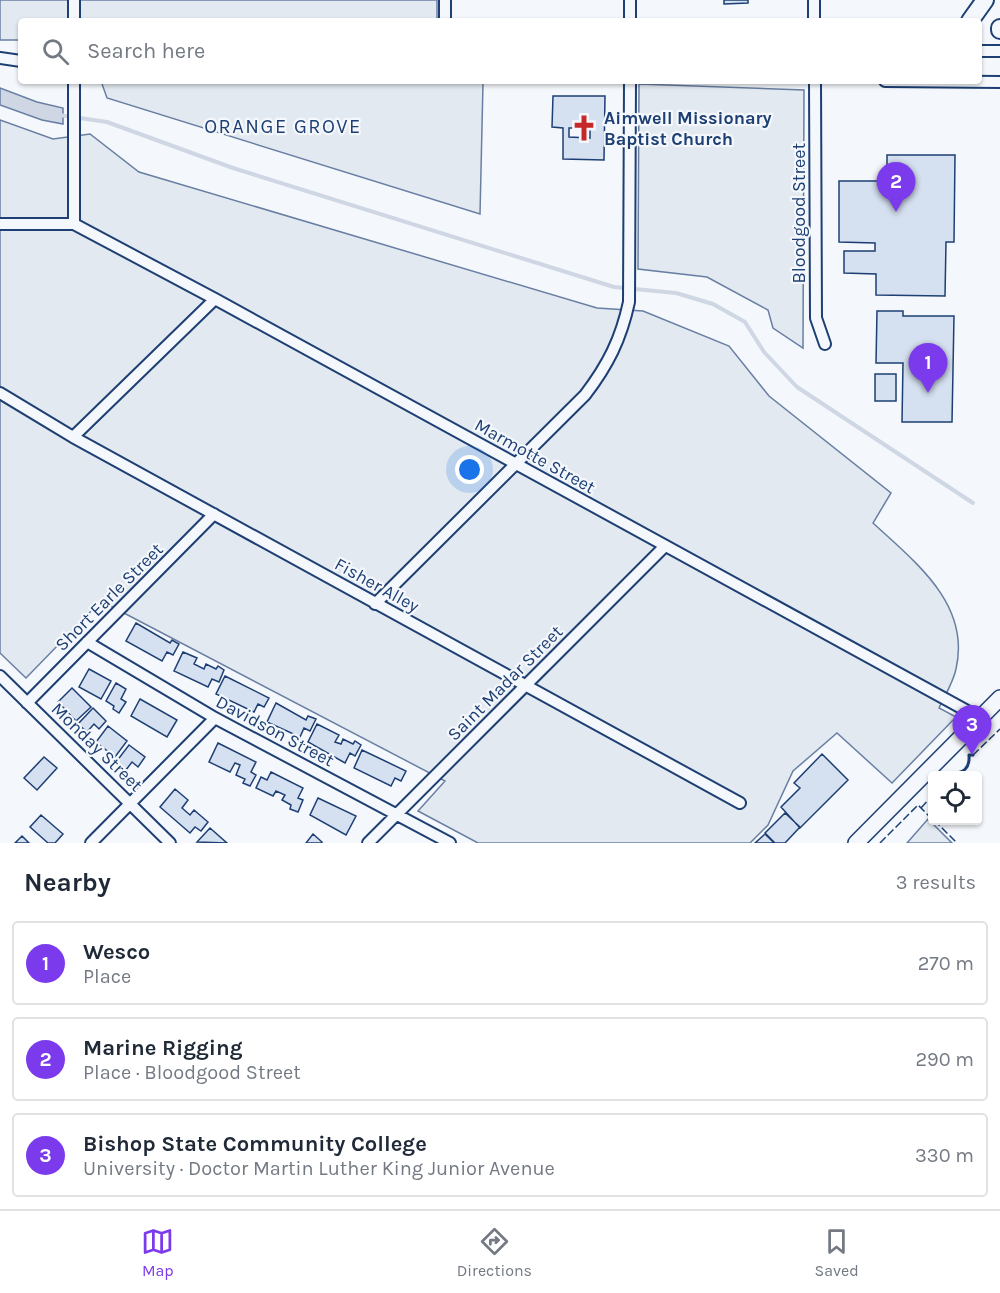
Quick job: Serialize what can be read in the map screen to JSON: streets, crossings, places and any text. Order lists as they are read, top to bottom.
{
  "streets": {
    "street": [
      "Bloodgood Street",
      "Marmotte Street",
      "Fisher Alley",
      "Short Earle Street",
      "Saint Madar Street",
      "Davidson Street",
      "Monday Street"
    ]
  },
  "crossings": [
    ["Marmotte Street", "Saint Madar Street"],
    ["Fisher Alley", "Short Earle Street"],
    ["Fisher Alley", "Saint Madar Street"],
    ["Short Earle Street", "Davidson Street"],
    ["Short Earle Street", "Monday Street"],
    ["Saint Madar Street", "Davidson Street"]
  ],
  "districts": ["ORANGE GROVE"],
  "places": {
    "church": ["Aimwell Missionary Baptist Church"]
  },
  "page": {
    "search": "Search here",
    "pins": ["2", "1", "3"],
    "heading": ["Nearby", "3 results"],
    "list": [
      {
        "mark": "1",
        "name": "Wesco",
        "note": "Place",
        "value": "270 m"
      },
      {
        "mark": "2",
        "name": "Marine Rigging",
        "note": "Place · Bloodgood Street",
        "value": "290 m"
      },
      {
        "mark": "3",
        "name": "Bishop State Community College",
        "note": "University · Doctor Martin Luther King Junior Avenue",
        "value": "330 m"
      }
    ],
    "nav": ["Map", "Directions", "Saved"]
  }
}
